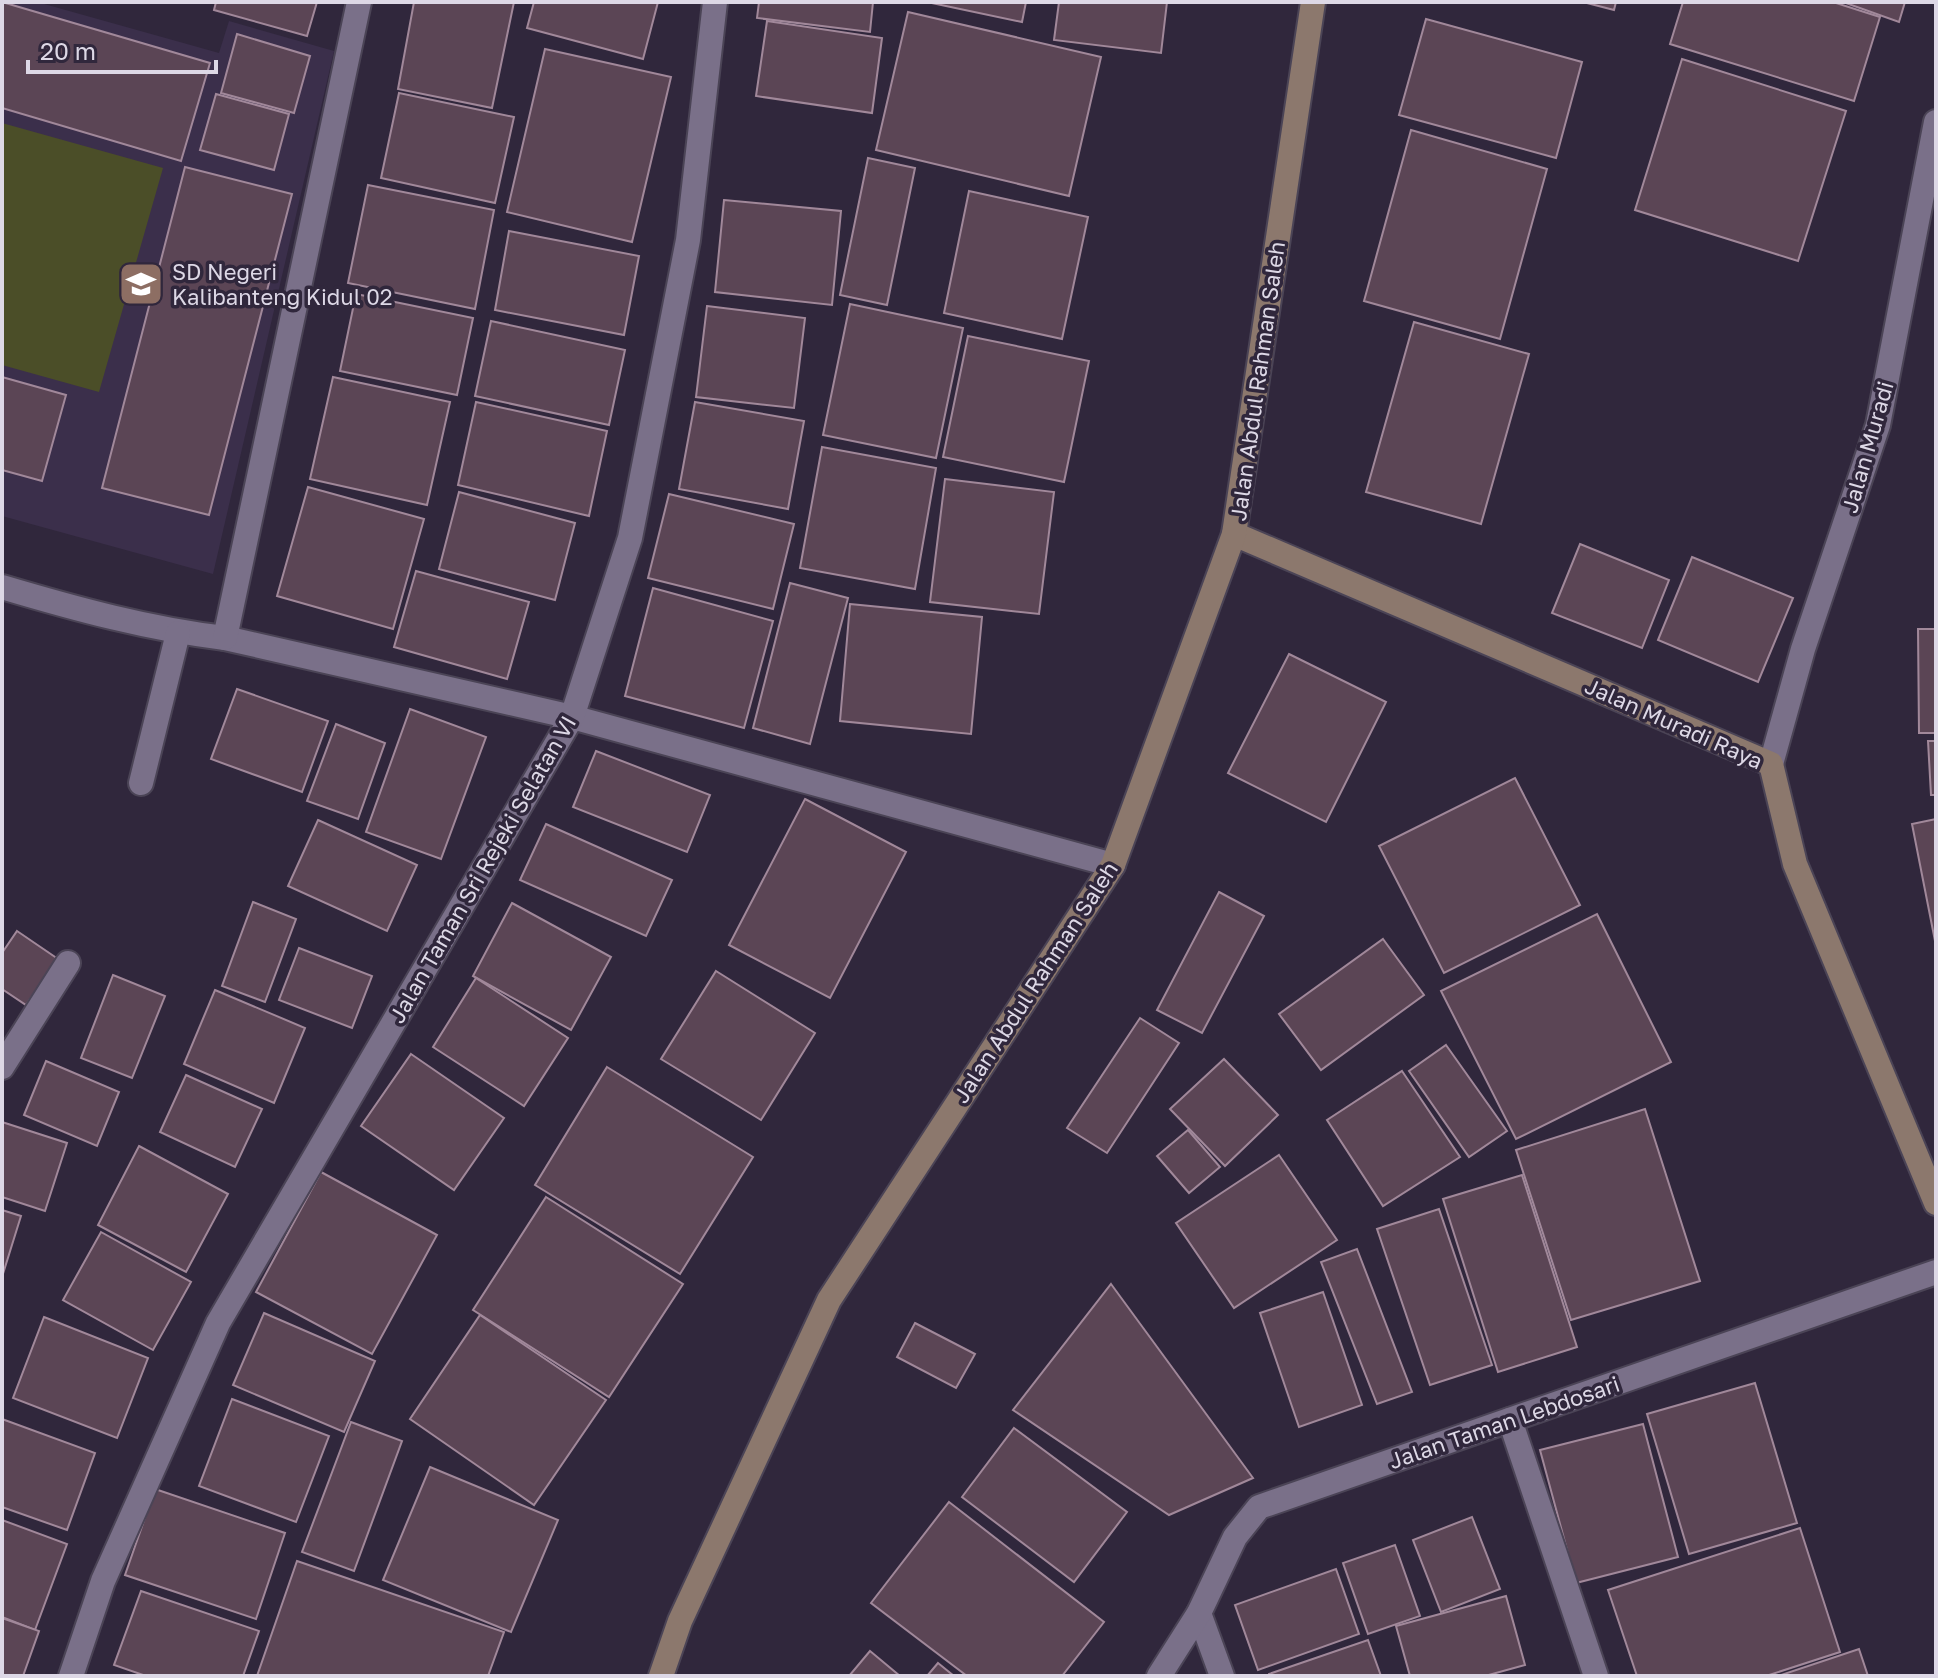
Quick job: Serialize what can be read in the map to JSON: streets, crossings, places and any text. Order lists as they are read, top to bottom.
{
  "streets": {
    "street": [
      "Jalan Abdul Rahman Saleh",
      "Jalan Muradi",
      "Jalan Muradi Raya",
      "Jalan Taman Sri Rejeki Selatan VI",
      "Jalan Taman Lebdosari"
    ]
  },
  "crossings": [
    ["Jalan Abdul Rahman Saleh", "Jalan Muradi Raya"],
    ["Jalan Muradi", "Jalan Muradi Raya"]
  ],
  "places": {
    "school or university": ["SD Negeri Kalibanteng Kidul 02"]
  },
  "scale_bar": "20 m"
}
